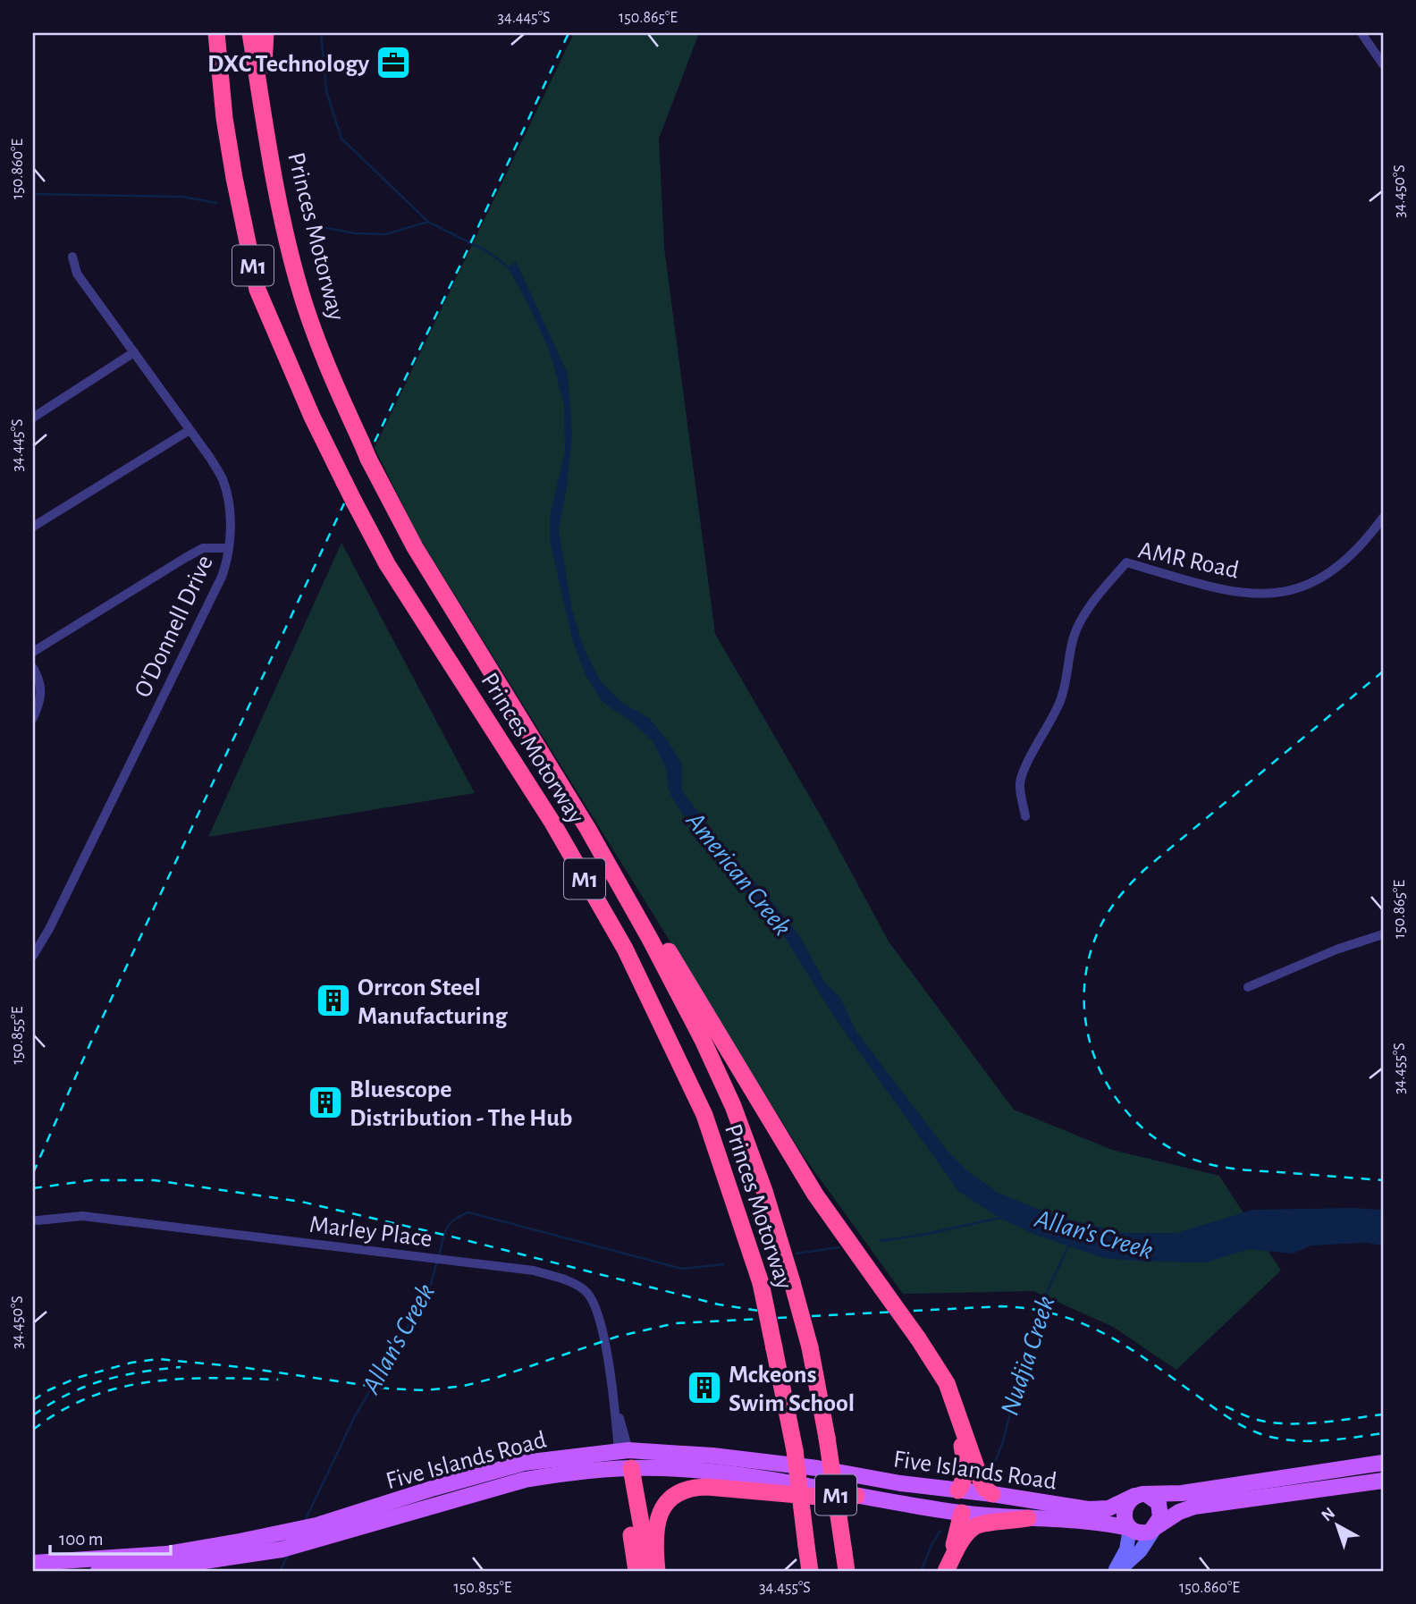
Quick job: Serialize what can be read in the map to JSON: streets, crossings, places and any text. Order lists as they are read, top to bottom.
{
  "streets": {
    "highway": ["Princes Motorway", "M1"],
    "main road": ["Five Islands Road"],
    "street": ["AMR Road", "O'Donnell Drive", "Marley Place"]
  },
  "crossings": [
    ["Marley Place", "Five Islands Road"]
  ],
  "water": ["American Creek", "Allan's Creek", "Nudjia Creek"],
  "places": {
    "office": ["DXC Technology"],
    "building": ["Orrcon Steel Manufacturing", "Bluescope Distribution - The Hub", "Mckeons Swim School"]
  },
  "scale_bar": "100 m",
  "north": "top left",
  "coordinates": [
    "34.445°S",
    "150.865°E",
    "150.860°E",
    "34.450°S",
    "150.855°E",
    "34.455°S"
  ]
}
